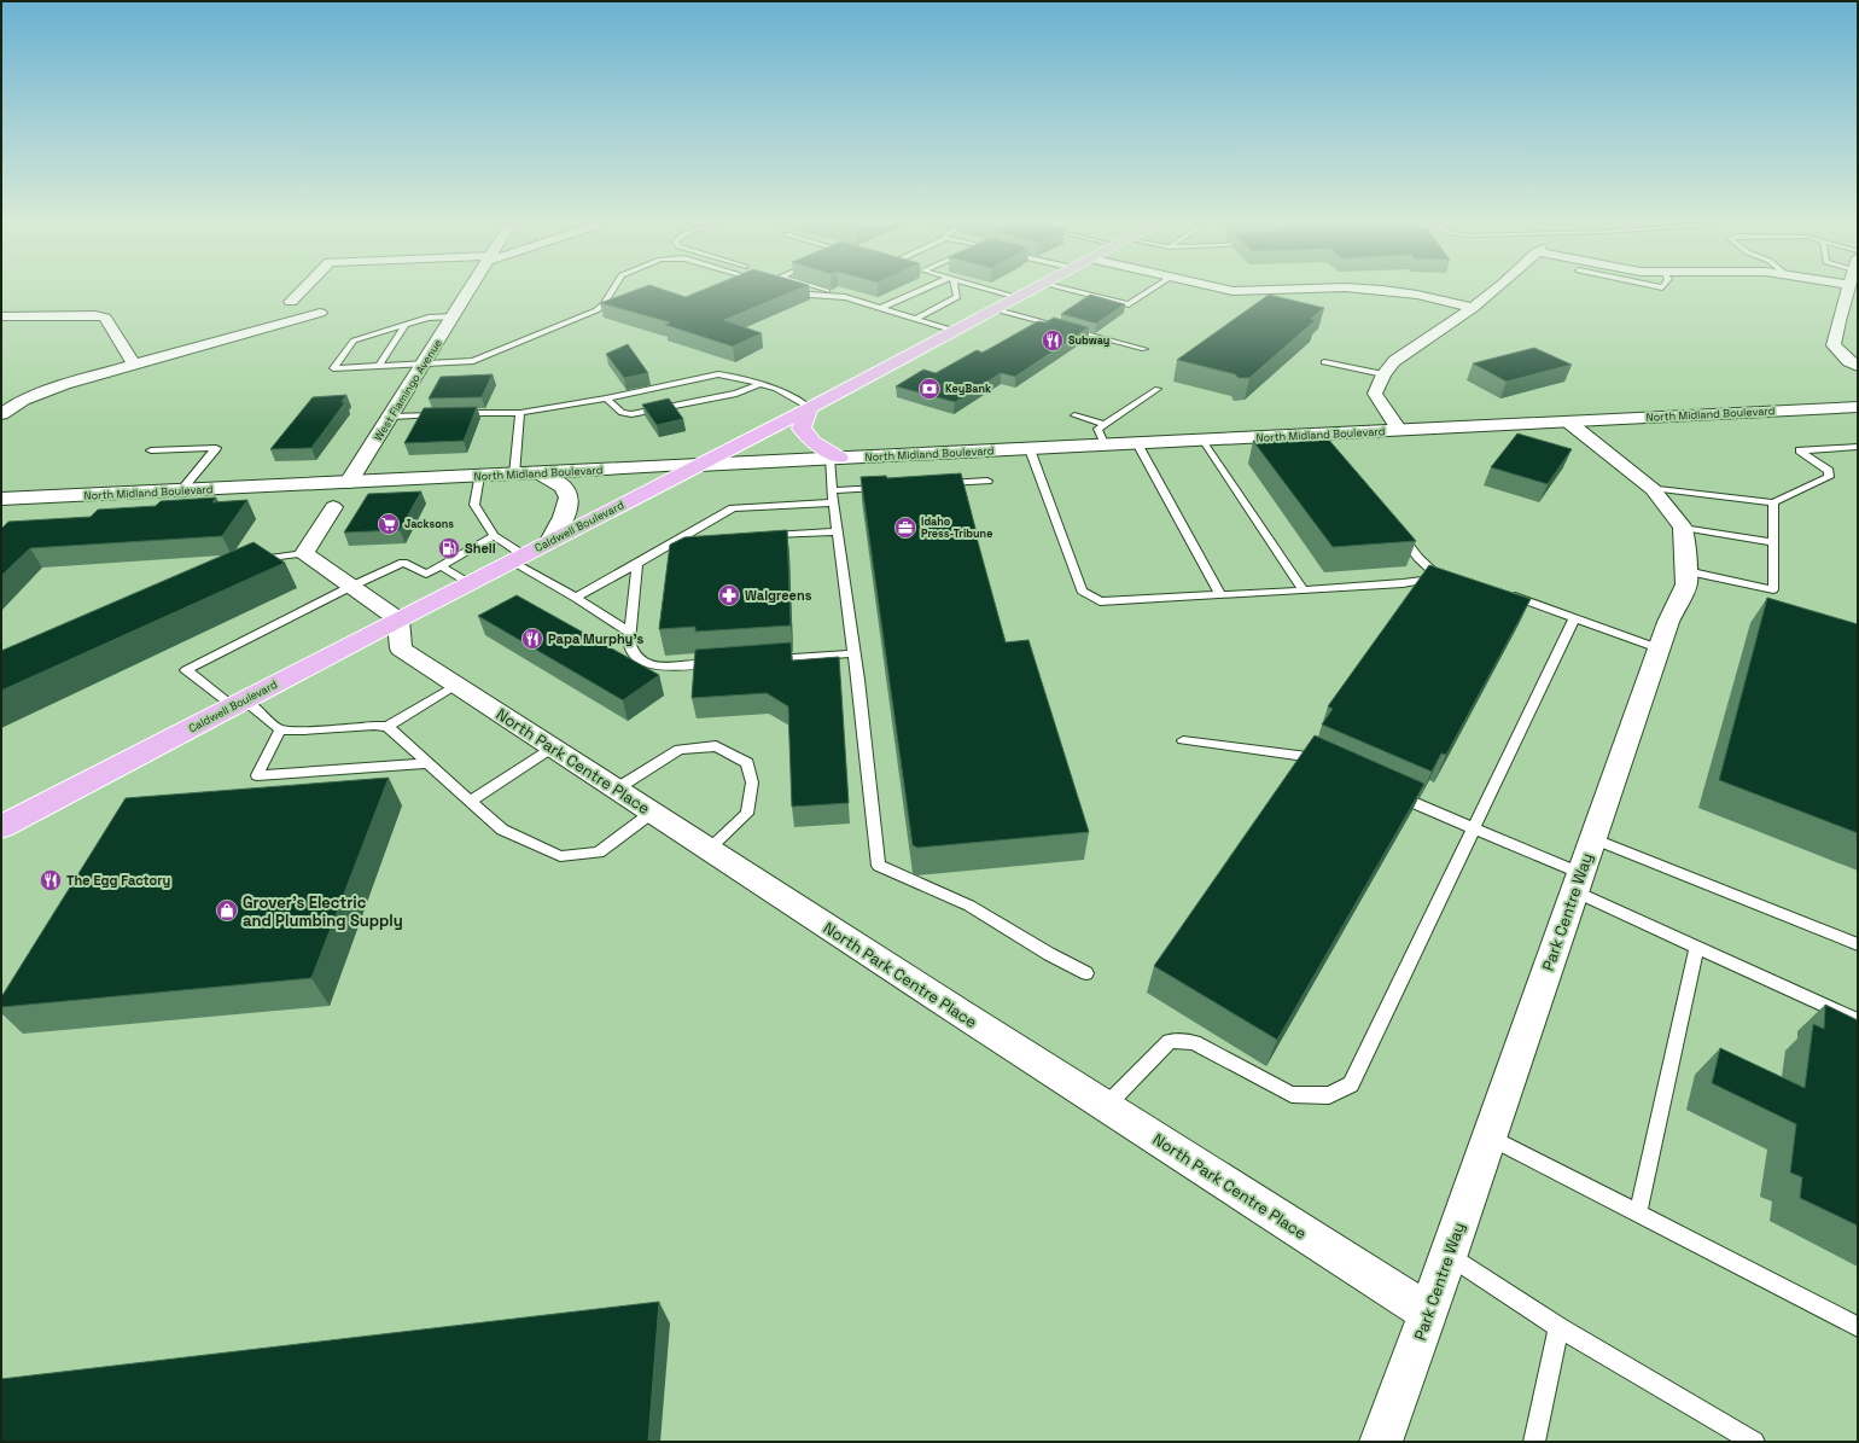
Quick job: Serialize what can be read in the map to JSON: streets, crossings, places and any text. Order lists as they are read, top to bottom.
{
  "streets": {
    "main road": ["Caldwell Boulevard"],
    "street": [
      "West Flamingo Avenue",
      "North Midland Boulevard",
      "North Park Centre Place",
      "Park Centre Way"
    ]
  },
  "crossings": [
    ["West Flamingo Avenue", "North Midland Boulevard"],
    ["North Midland Boulevard", "Caldwell Boulevard"],
    ["Caldwell Boulevard", "North Park Centre Place"],
    ["North Park Centre Place", "Park Centre Way"]
  ],
  "places": {
    "restaurant": ["Subway", "Papa Murphy's", "The Egg Factory"],
    "bank": ["KeyBank"],
    "supermarket": ["Jacksons"],
    "office": ["Idaho Press-Tribune"],
    "fuel station": ["Shell"],
    "pharmacy": ["Walgreens"],
    "shop": ["Grover's Electric and Plumbing Supply"]
  }
}
